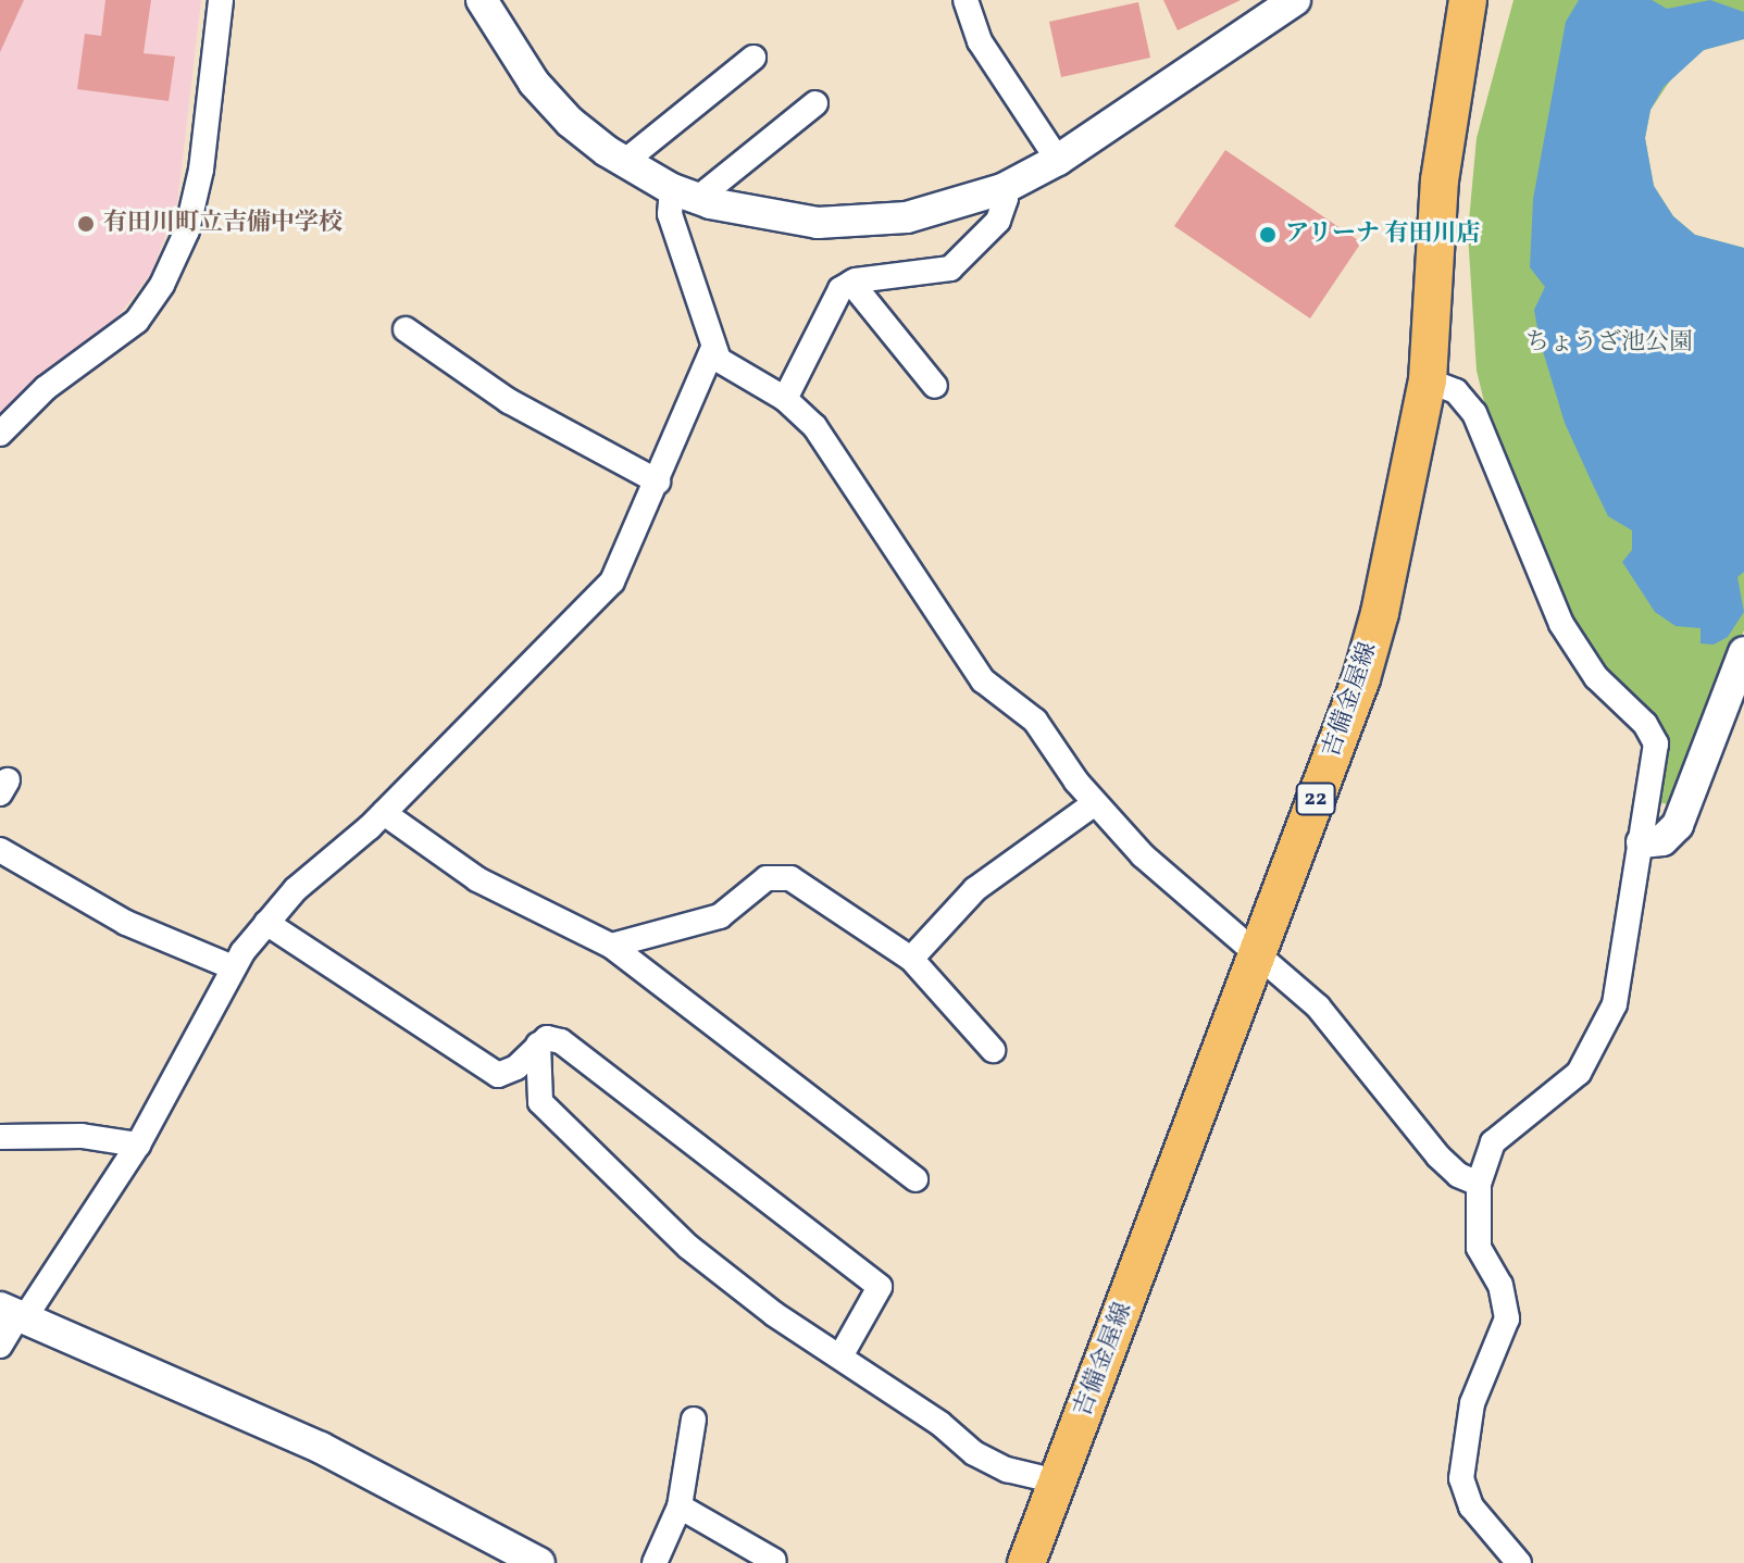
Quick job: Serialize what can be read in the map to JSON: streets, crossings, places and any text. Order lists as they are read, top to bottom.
{
  "streets": {
    "main road": ["吉備金屋線", "22"]
  },
  "parks": ["ちょうざ池公園"],
  "places": ["有田川町立吉備中学校", "アリーナ 有田川店"]
}
